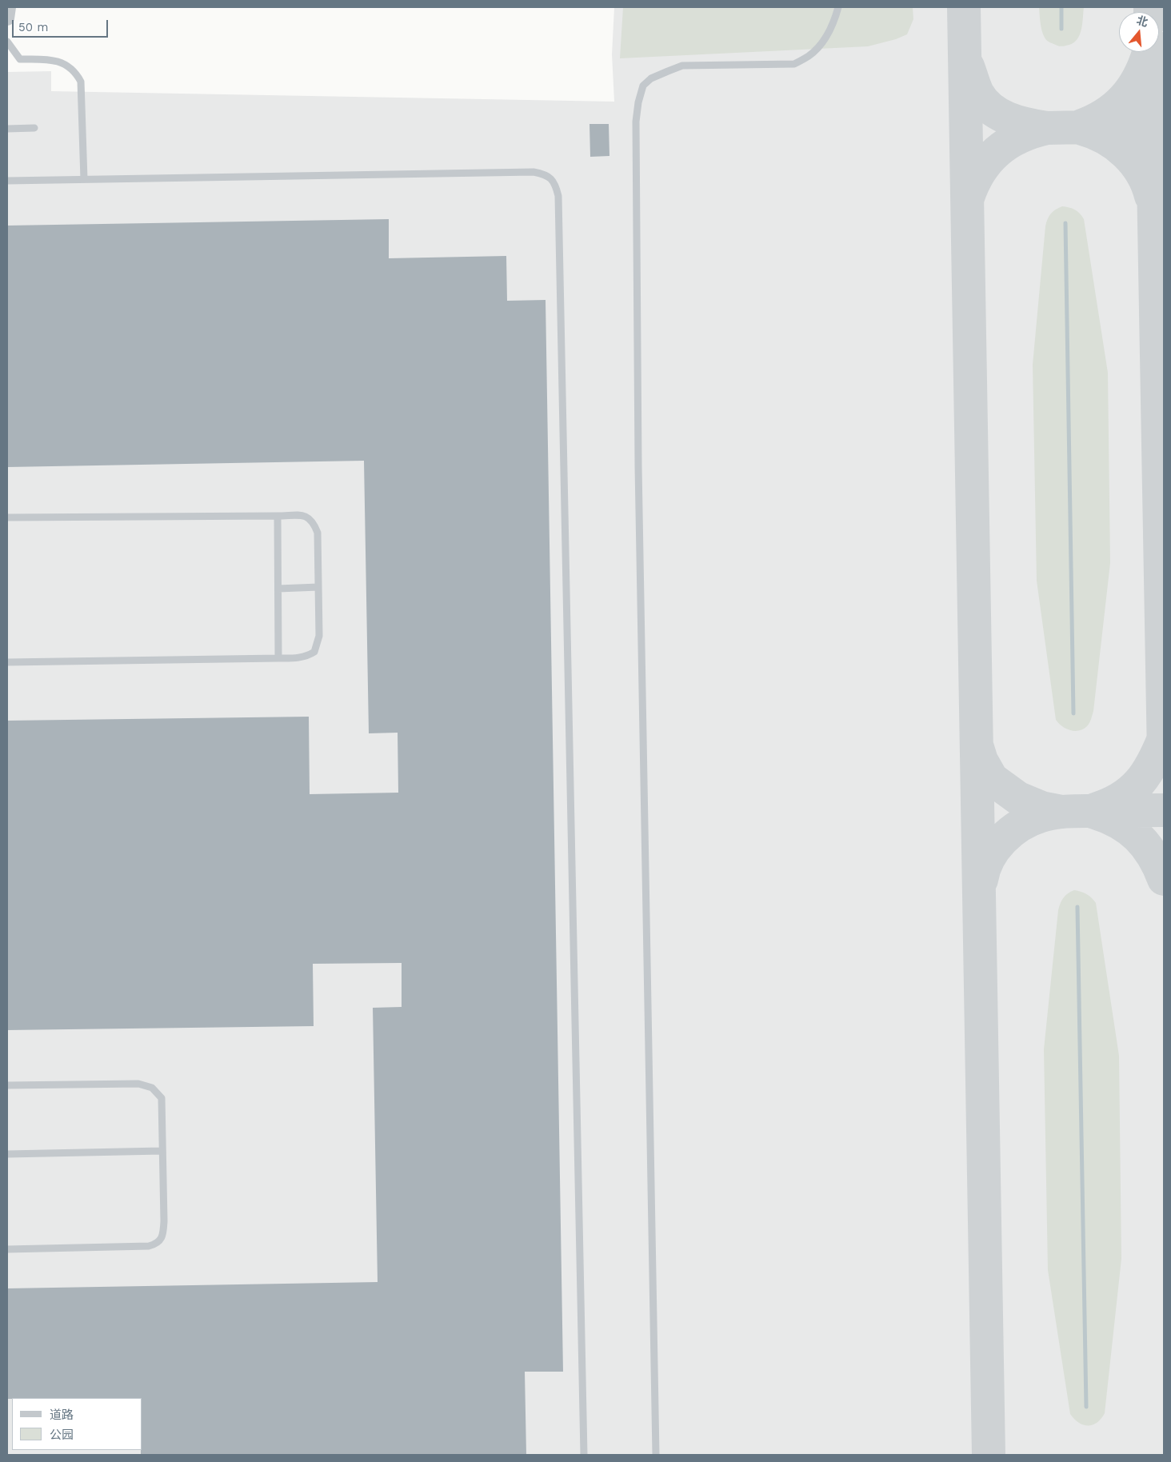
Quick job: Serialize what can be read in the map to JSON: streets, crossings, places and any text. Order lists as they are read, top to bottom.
{
  "legend": ["道路", "公园"],
  "scale_bar": "50 m",
  "north": "top"
}
